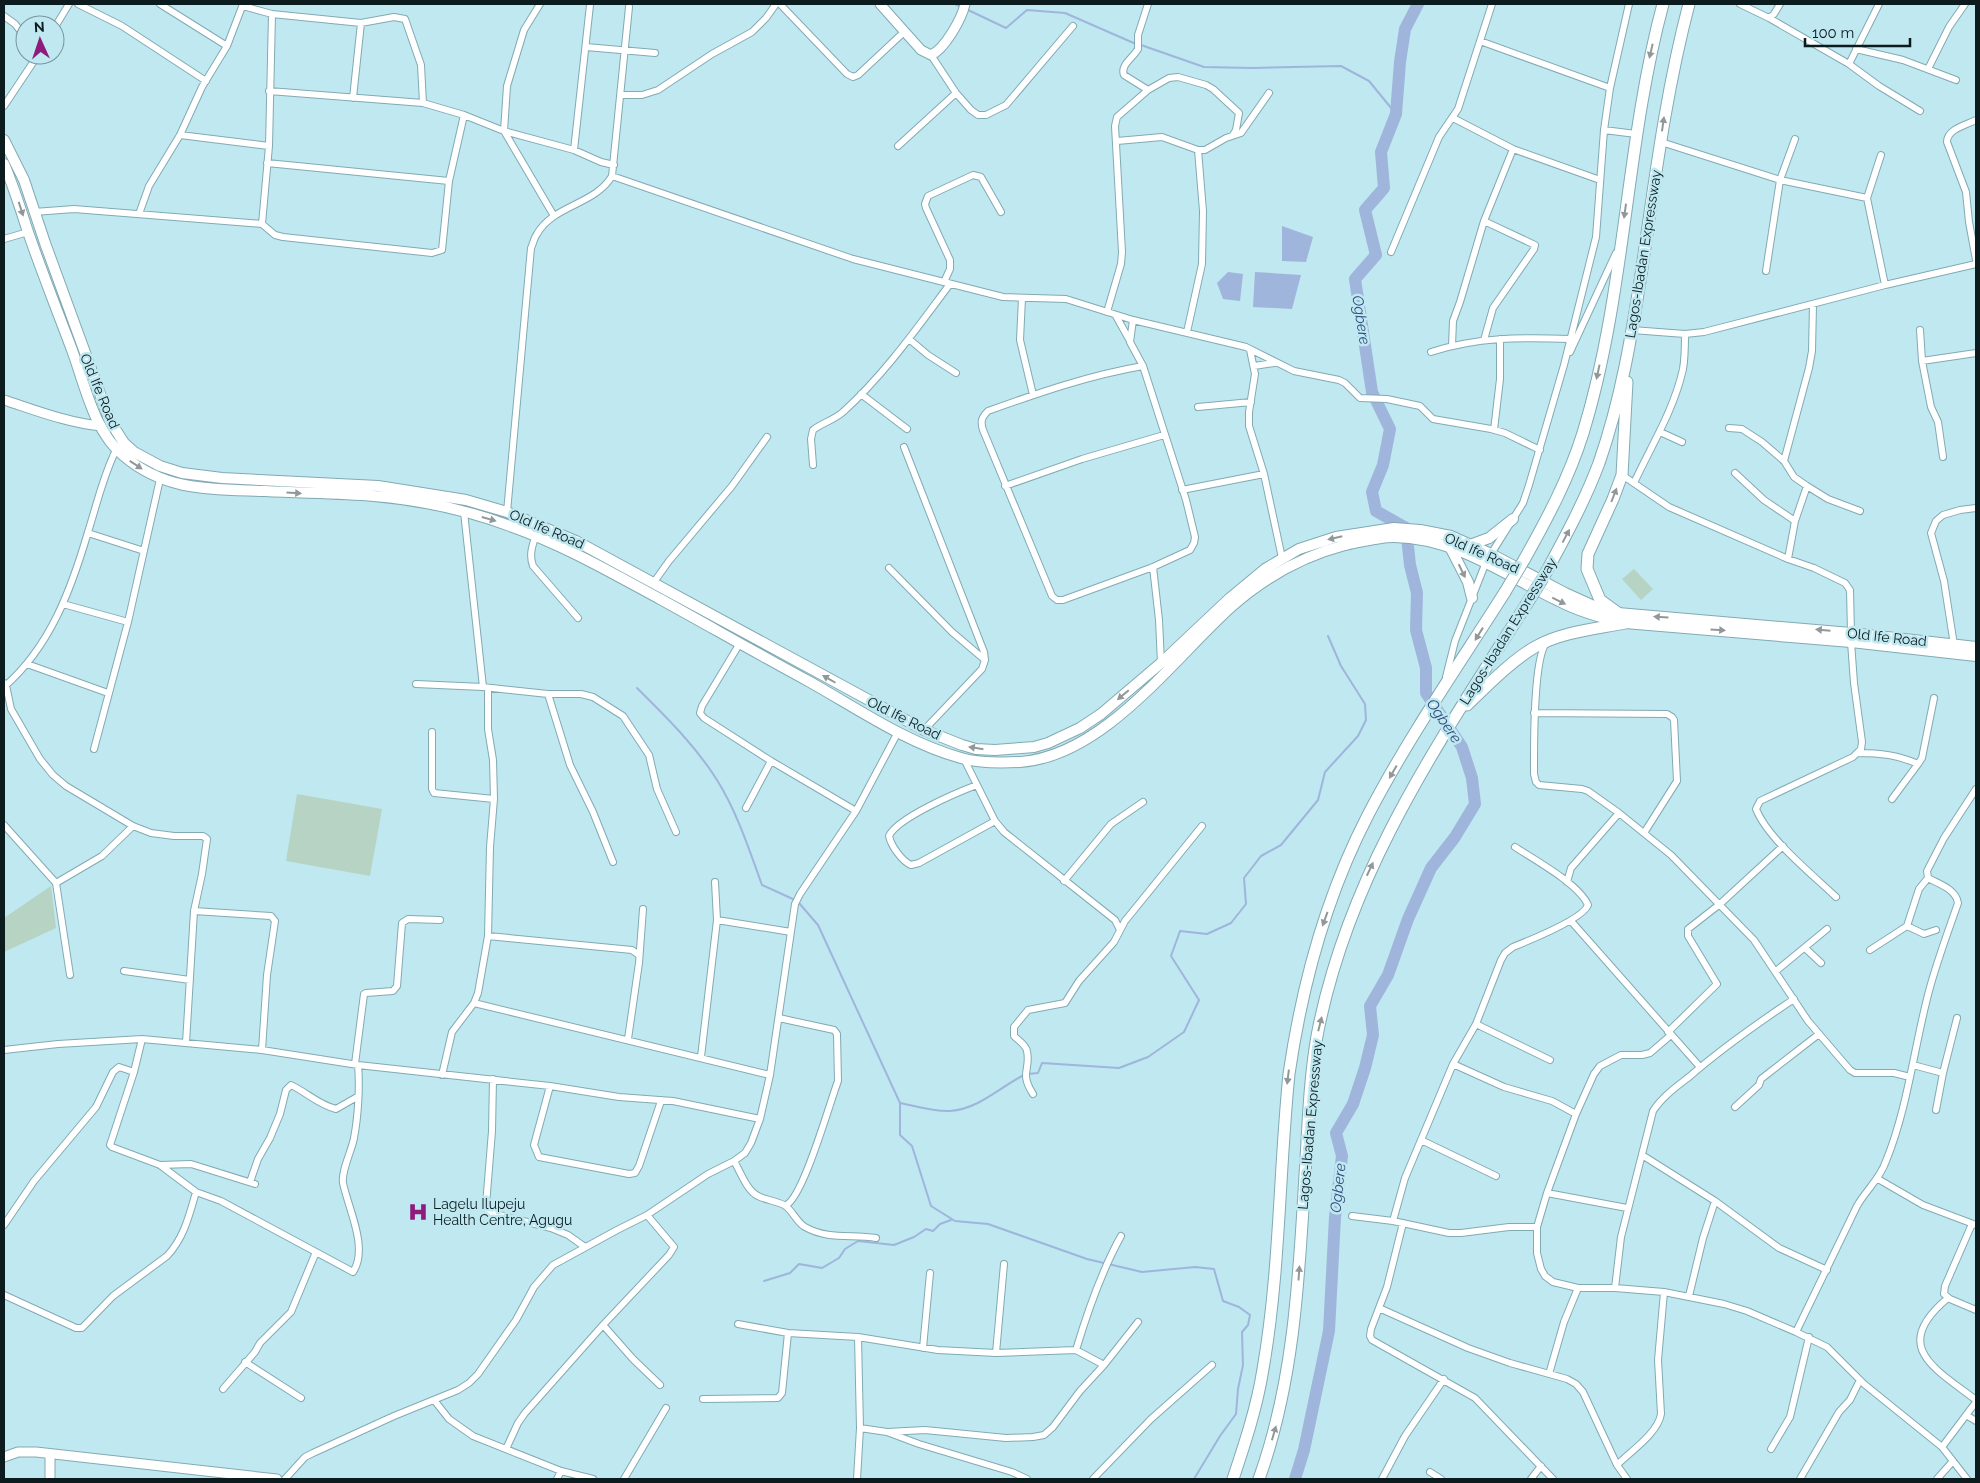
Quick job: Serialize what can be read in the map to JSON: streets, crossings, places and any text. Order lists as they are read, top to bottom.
{
  "streets": {
    "highway": ["Lagos-Ibadan Expressway"],
    "main road": ["Old Ife Road"]
  },
  "water": ["Ogbere"],
  "places": {
    "hospital": ["Lagelu Ilupeju Health Centre, Agugu"]
  },
  "scale_bar": "100 m",
  "north": "top"
}
